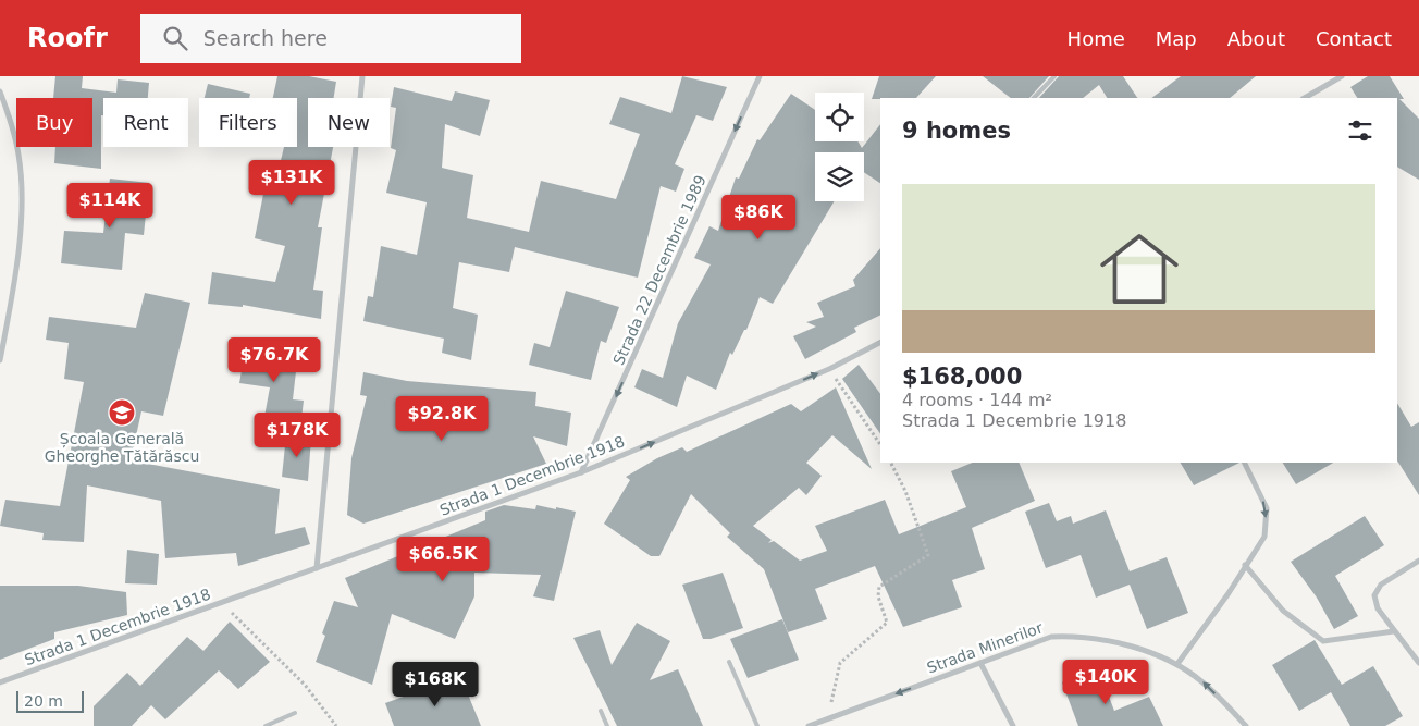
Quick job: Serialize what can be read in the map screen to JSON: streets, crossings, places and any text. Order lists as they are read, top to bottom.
{
  "streets": {
    "street": ["Strada 22 Decembrie 1989", "Strada 1 Decembrie 1918", "Strada Minerilor"]
  },
  "crossings": [
    ["Strada 22 Decembrie 1989", "Strada 1 Decembrie 1918"]
  ],
  "one_way": ["Strada 22 Decembrie 1989", "Strada Minerilor"],
  "places": {
    "school or university": ["Școala Generală Gheorghe Tătărăscu"]
  },
  "scale_bar": "20 m",
  "page": {
    "header": "Roofr",
    "search": "Search here",
    "nav": [
      "Home",
      "Map",
      "About",
      "Contact"
    ],
    "chip": [
      "Buy",
      "Rent",
      "Filters",
      "New"
    ],
    "heading": "9 homes",
    "price": [
      "$131K",
      "$114K",
      "$86K",
      "$76.7K",
      "$92.8K",
      "$178K",
      "$66.5K",
      "$140K",
      "$168K"
    ],
    "list": [
      {
        "name": "$168,000",
        "note": "4 rooms · 144 m² · Strada 1 Decembrie 1918"
      }
    ],
    "scale": "20 m"
  }
}
